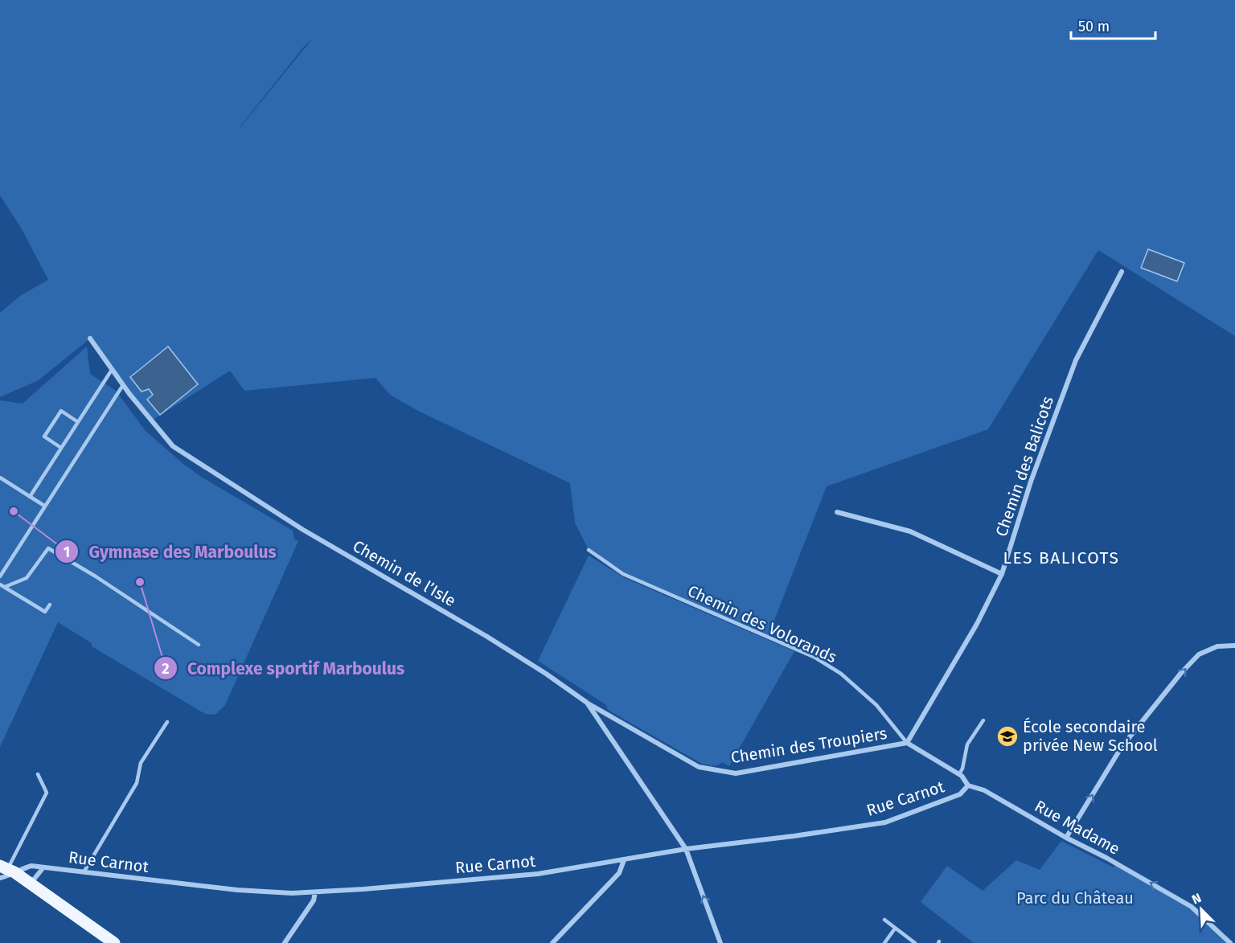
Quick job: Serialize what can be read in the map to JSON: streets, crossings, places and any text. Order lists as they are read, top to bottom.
{
  "streets": {
    "street": [
      "Chemin des Balicots",
      "Chemin de l’Isle",
      "Chemin des Troupiers",
      "Rue Carnot",
      "Rue Madame"
    ],
    "lane": ["Chemin des Volorands"]
  },
  "crossings": [
    ["Chemin des Balicots", "Chemin des Volorands"],
    ["Chemin des Balicots", "Chemin des Troupiers"],
    ["Chemin de l’Isle", "Chemin des Troupiers"],
    ["Chemin de l’Isle", "Rue Carnot"],
    ["Chemin des Volorands", "Chemin des Troupiers"],
    ["Rue Carnot", "Rue Madame"]
  ],
  "one_way": ["Rue Madame"],
  "districts": ["LES BALICOTS"],
  "parks": ["Parc du Château"],
  "places": {
    "other": ["Gymnase des Marboulus", "Complexe sportif Marboulus"],
    "school or university": ["École secondaire privée New School"]
  },
  "scale_bar": "50 m",
  "north": "top left"
}
